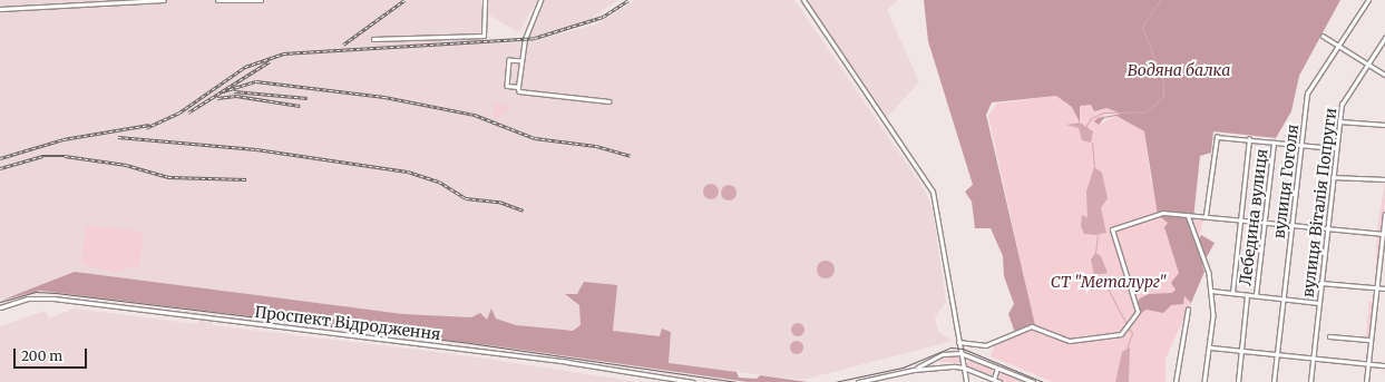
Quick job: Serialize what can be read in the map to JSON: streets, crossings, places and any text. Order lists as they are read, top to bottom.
{
  "streets": {
    "street": [
      "вулиця Гоголя",
      "вулиця Віталія Попруги",
      "Лебедина вулиця",
      "Проспект Відродження"
    ]
  },
  "parks": ["Водяна балка", "СТ \"Металург\""],
  "scale_bar": "200 m"
}
